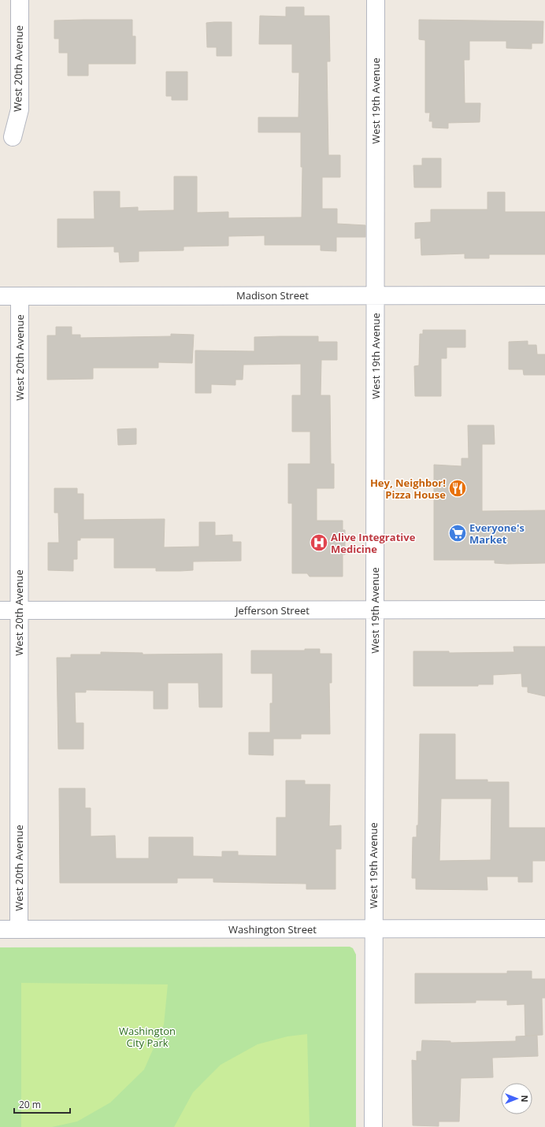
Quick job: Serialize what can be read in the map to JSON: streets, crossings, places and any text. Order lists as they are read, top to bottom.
{
  "streets": {
    "street": [
      "West 20th Avenue",
      "West 19th Avenue",
      "Madison Street",
      "Jefferson Street",
      "Washington Street"
    ]
  },
  "crossings": [
    ["West 20th Avenue", "Madison Street"],
    ["West 20th Avenue", "Jefferson Street"],
    ["West 20th Avenue", "Washington Street"],
    ["West 19th Avenue", "Madison Street"],
    ["West 19th Avenue", "Jefferson Street"],
    ["West 19th Avenue", "Washington Street"]
  ],
  "parks": ["Washington City Park"],
  "places": {
    "restaurant": ["Hey, Neighbor! Pizza House"],
    "supermarket": ["Everyone's Market"],
    "hospital": ["Alive Integrative Medicine"]
  },
  "scale_bar": "20 m",
  "north": "right"
}
